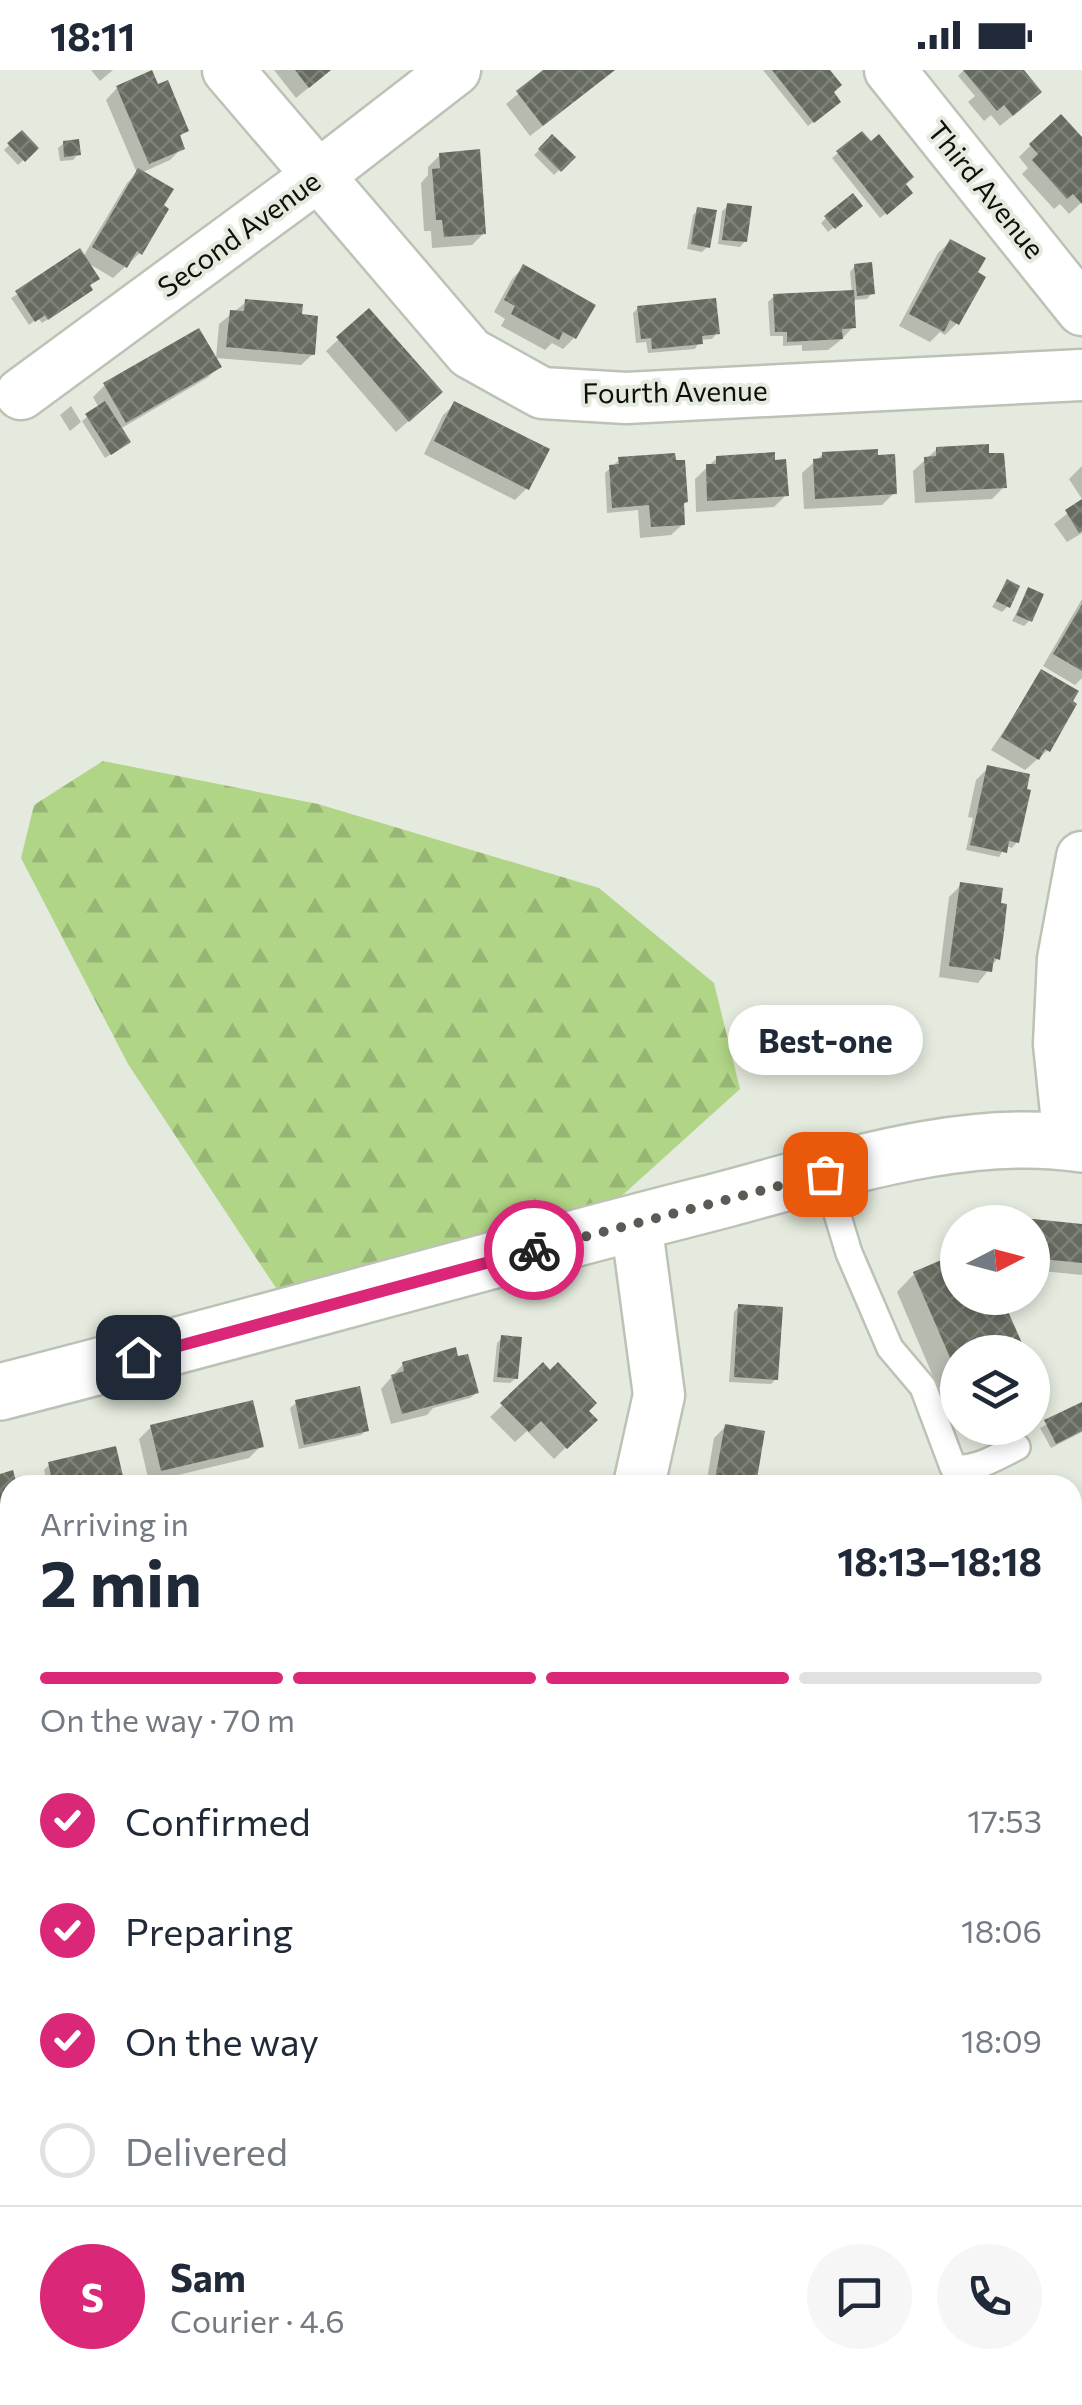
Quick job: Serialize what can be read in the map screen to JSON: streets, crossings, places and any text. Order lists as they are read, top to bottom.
{
  "streets": {
    "street": ["Third Avenue", "Second Avenue", "Fourth Avenue"]
  },
  "crossings": [
    ["Second Avenue", "Fourth Avenue"]
  ],
  "places": ["Best-one"],
  "north": "right",
  "page": {
    "status": "18:11",
    "bubble": "Best-one",
    "heading": ["2 min", "Arriving in", "18:13–18:18"],
    "panel": ["Sam", "Courier · 4.6"],
    "bar": "On the way · 70 m",
    "list": [
      ["Confirmed", "17:53"],
      ["Preparing", "18:06"],
      ["On the way", "18:09"],
      "Delivered"
    ],
    "round": "S"
  }
}
